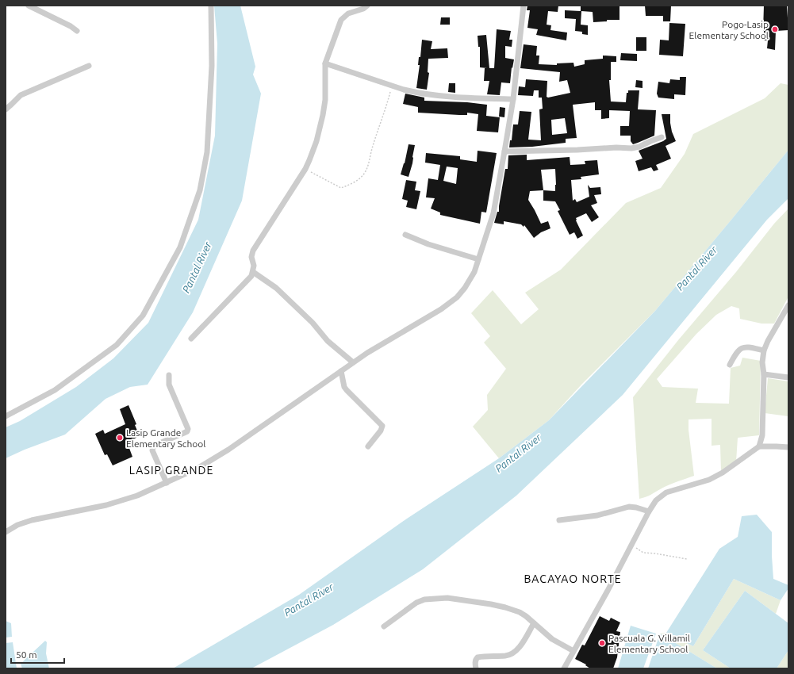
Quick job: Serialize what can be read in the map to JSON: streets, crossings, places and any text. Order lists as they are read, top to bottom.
{
  "districts": ["LASIP GRANDE", "BACAYAO NORTE"],
  "water": ["Pantal River"],
  "places": ["Pogo-Lasip Elementary School", "Lasip Grande Elementary School", "Pascuala G. Villamil Elementary School"],
  "scale_bar": "50 m"
}
